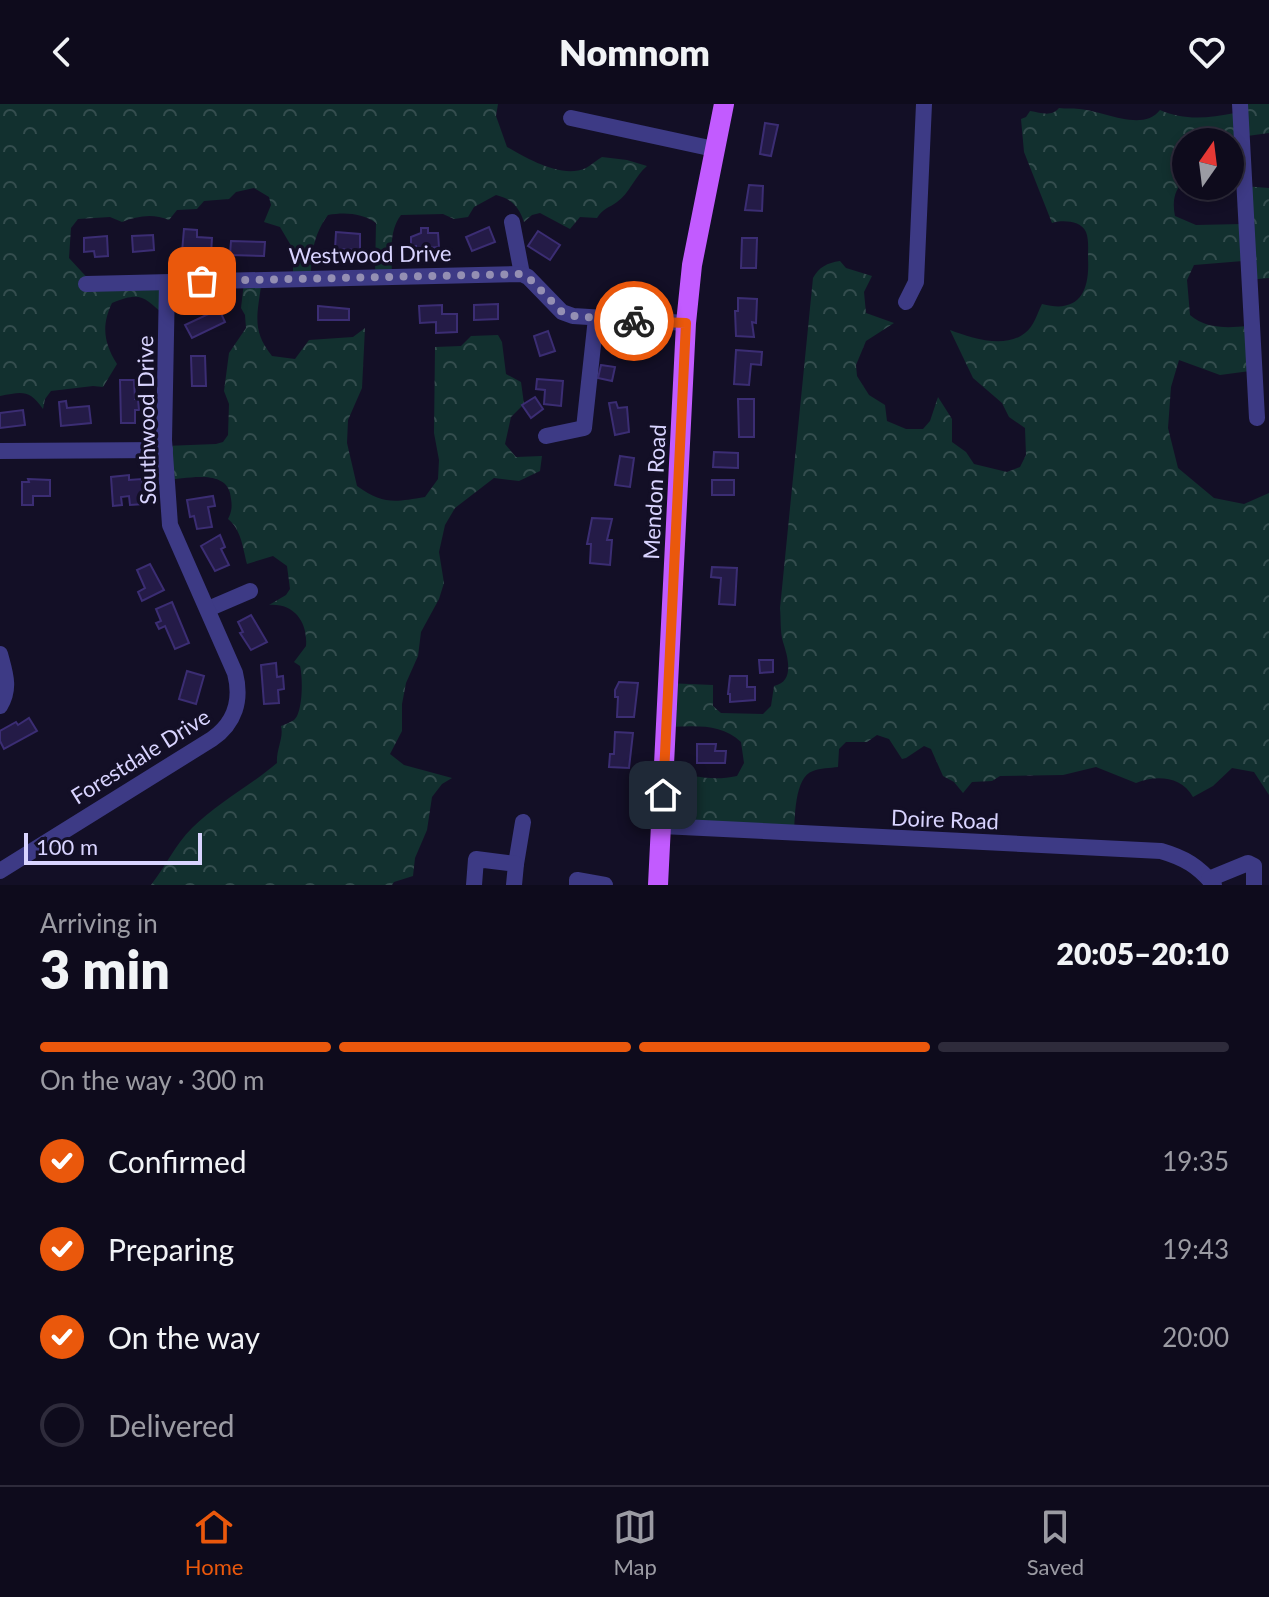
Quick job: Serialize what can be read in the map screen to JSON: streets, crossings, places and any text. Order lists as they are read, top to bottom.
{
  "streets": {
    "main road": ["Mendon Road"],
    "street": [
      "Westwood Drive",
      "Southwood Drive",
      "Forestdale Drive",
      "Doire Road"
    ]
  },
  "crossings": [
    ["Westwood Drive", "Southwood Drive"],
    ["Southwood Drive", "Forestdale Drive"],
    ["Mendon Road", "Doire Road"]
  ],
  "scale_bar": "100 m",
  "north": "top",
  "page": {
    "header": "Nomnom",
    "scale": "100 m",
    "heading": ["3 min", "Arriving in", "20:05–20:10"],
    "bar": "On the way · 300 m",
    "list": [
      ["Confirmed", "19:35"],
      ["Preparing", "19:43"],
      ["On the way", "20:00"],
      "Delivered"
    ],
    "tabs": ["Home", "Map", "Saved"]
  }
}
